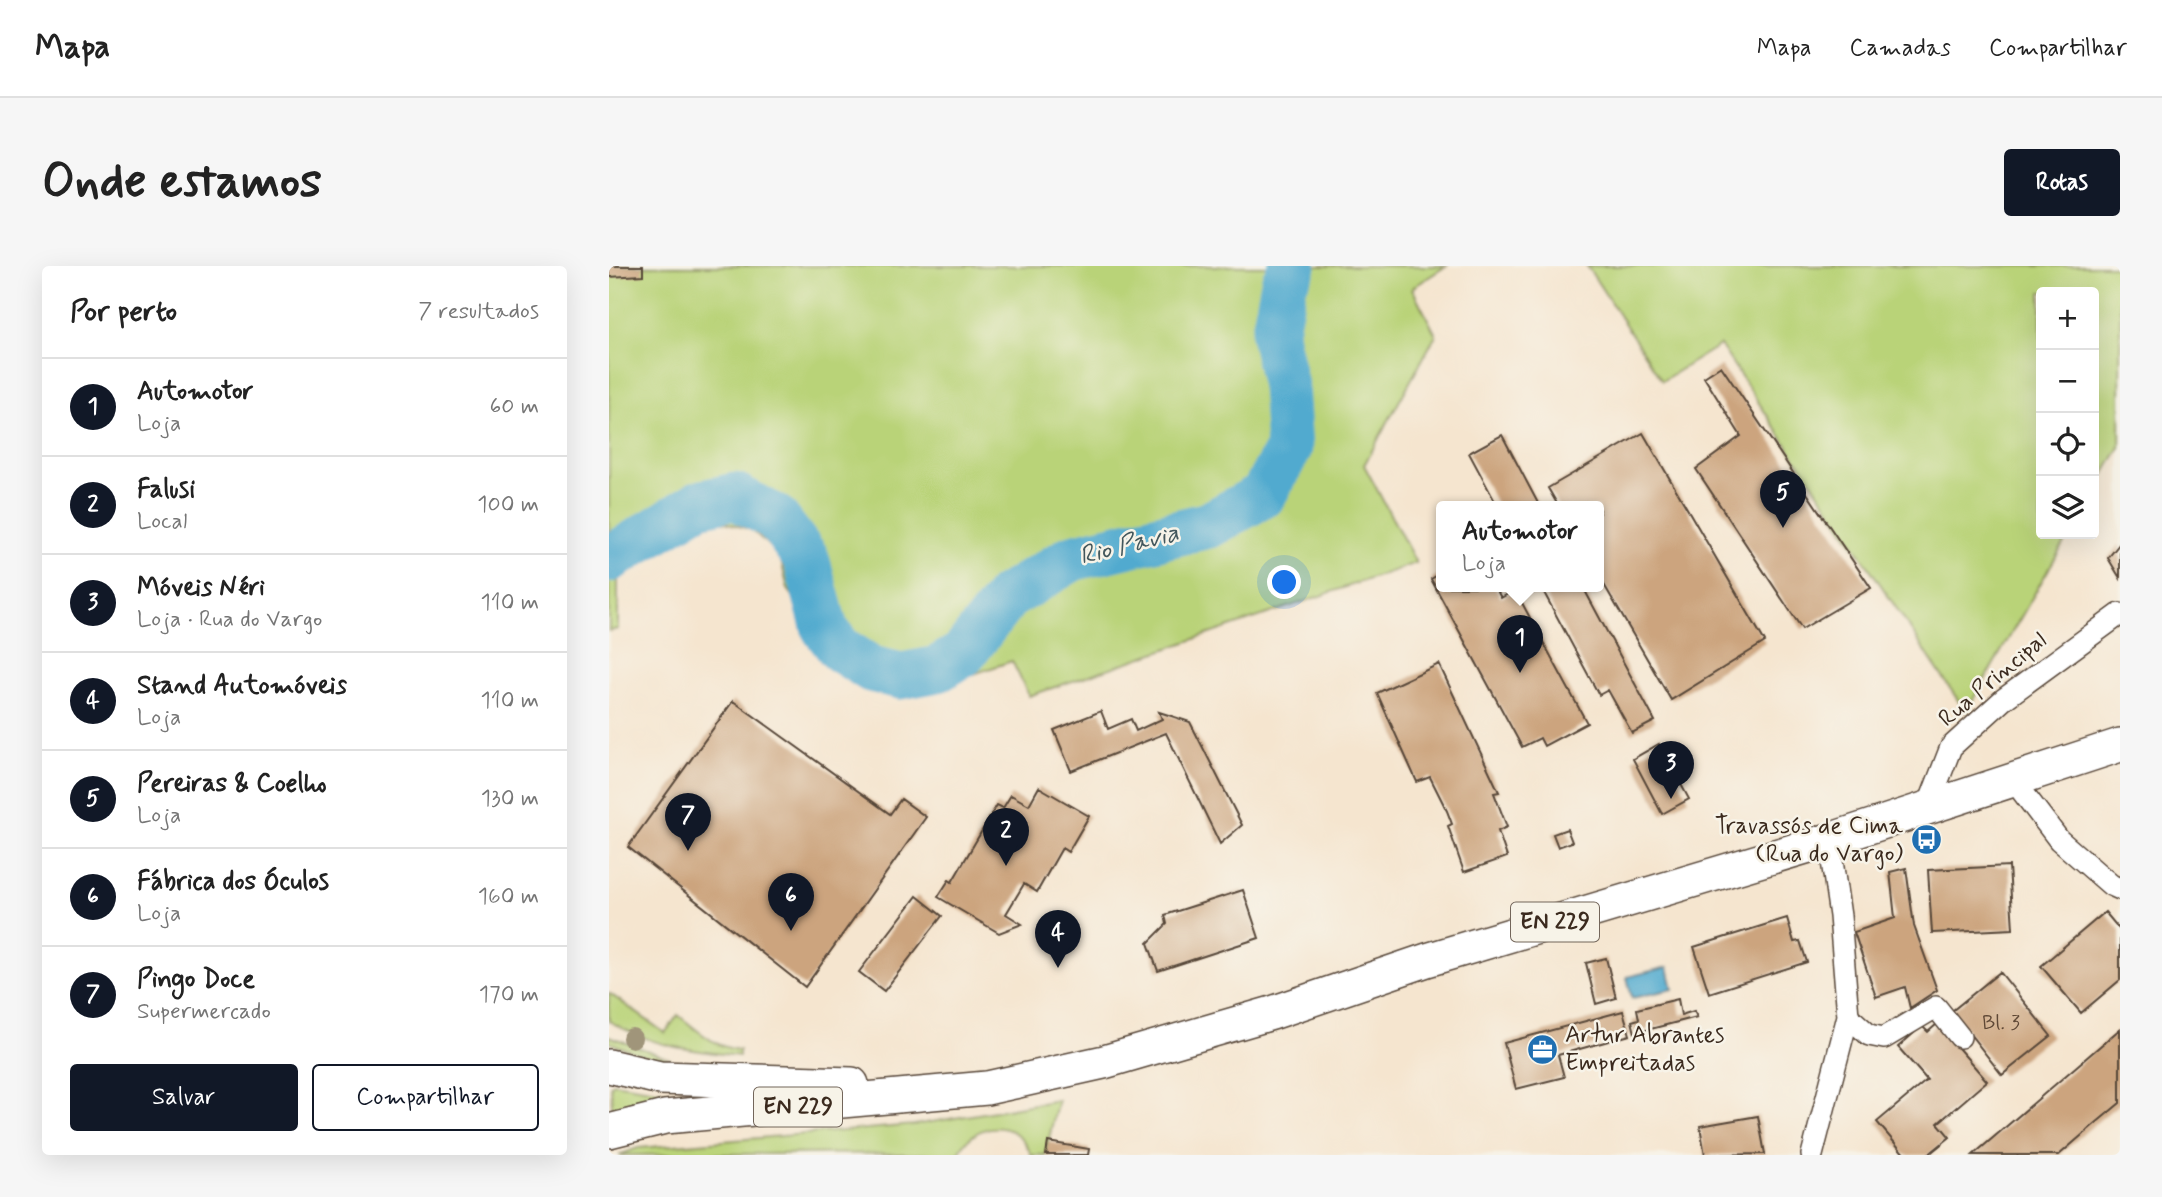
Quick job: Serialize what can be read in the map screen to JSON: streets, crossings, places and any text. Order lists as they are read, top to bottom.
{
  "streets": {
    "main road": ["EN 229"],
    "street": ["Rua Principal"]
  },
  "crossings": [
    ["Rua Principal", "EN 229"]
  ],
  "water": ["Rio Pavia"],
  "places": {
    "bus stop": ["Travassós de Cima (Rua do Vargo)"],
    "office": ["Artur Abrantes Empreitadas"]
  },
  "house_numbers": ["Bl. 3"],
  "page": {
    "header": "Mapa",
    "nav": ["Mapa", "Camadas", "Compartilhar"],
    "buttons": [
      "Rotas",
      ["Salvar", "Compartilhar"]
    ],
    "title": "Onde estamos",
    "heading": ["Por perto", "7 resultados"],
    "map_buttons": ["+", "−"],
    "list": [
      {
        "mark": "1",
        "name": "Automotor",
        "note": "Loja",
        "value": "60 m"
      },
      {
        "mark": "2",
        "name": "Falusi",
        "note": "Local",
        "value": "100 m"
      },
      {
        "mark": "3",
        "name": "Móveis Néri",
        "note": "Loja · Rua do Vargo",
        "value": "110 m"
      },
      {
        "mark": "4",
        "name": "Stand Automóveis",
        "note": "Loja",
        "value": "110 m"
      },
      {
        "mark": "5",
        "name": "Pereiras & Coelho",
        "note": "Loja",
        "value": "130 m"
      },
      {
        "mark": "6",
        "name": "Fábrica dos Óculos",
        "note": "Loja",
        "value": "160 m"
      },
      {
        "mark": "7",
        "name": "Pingo Doce",
        "note": "Supermercado",
        "value": "170 m"
      }
    ],
    "pins": [
      "5",
      "1",
      "3",
      "7",
      "2",
      "6",
      "4"
    ],
    "popup": ["Automotor", "Loja"]
  }
}
